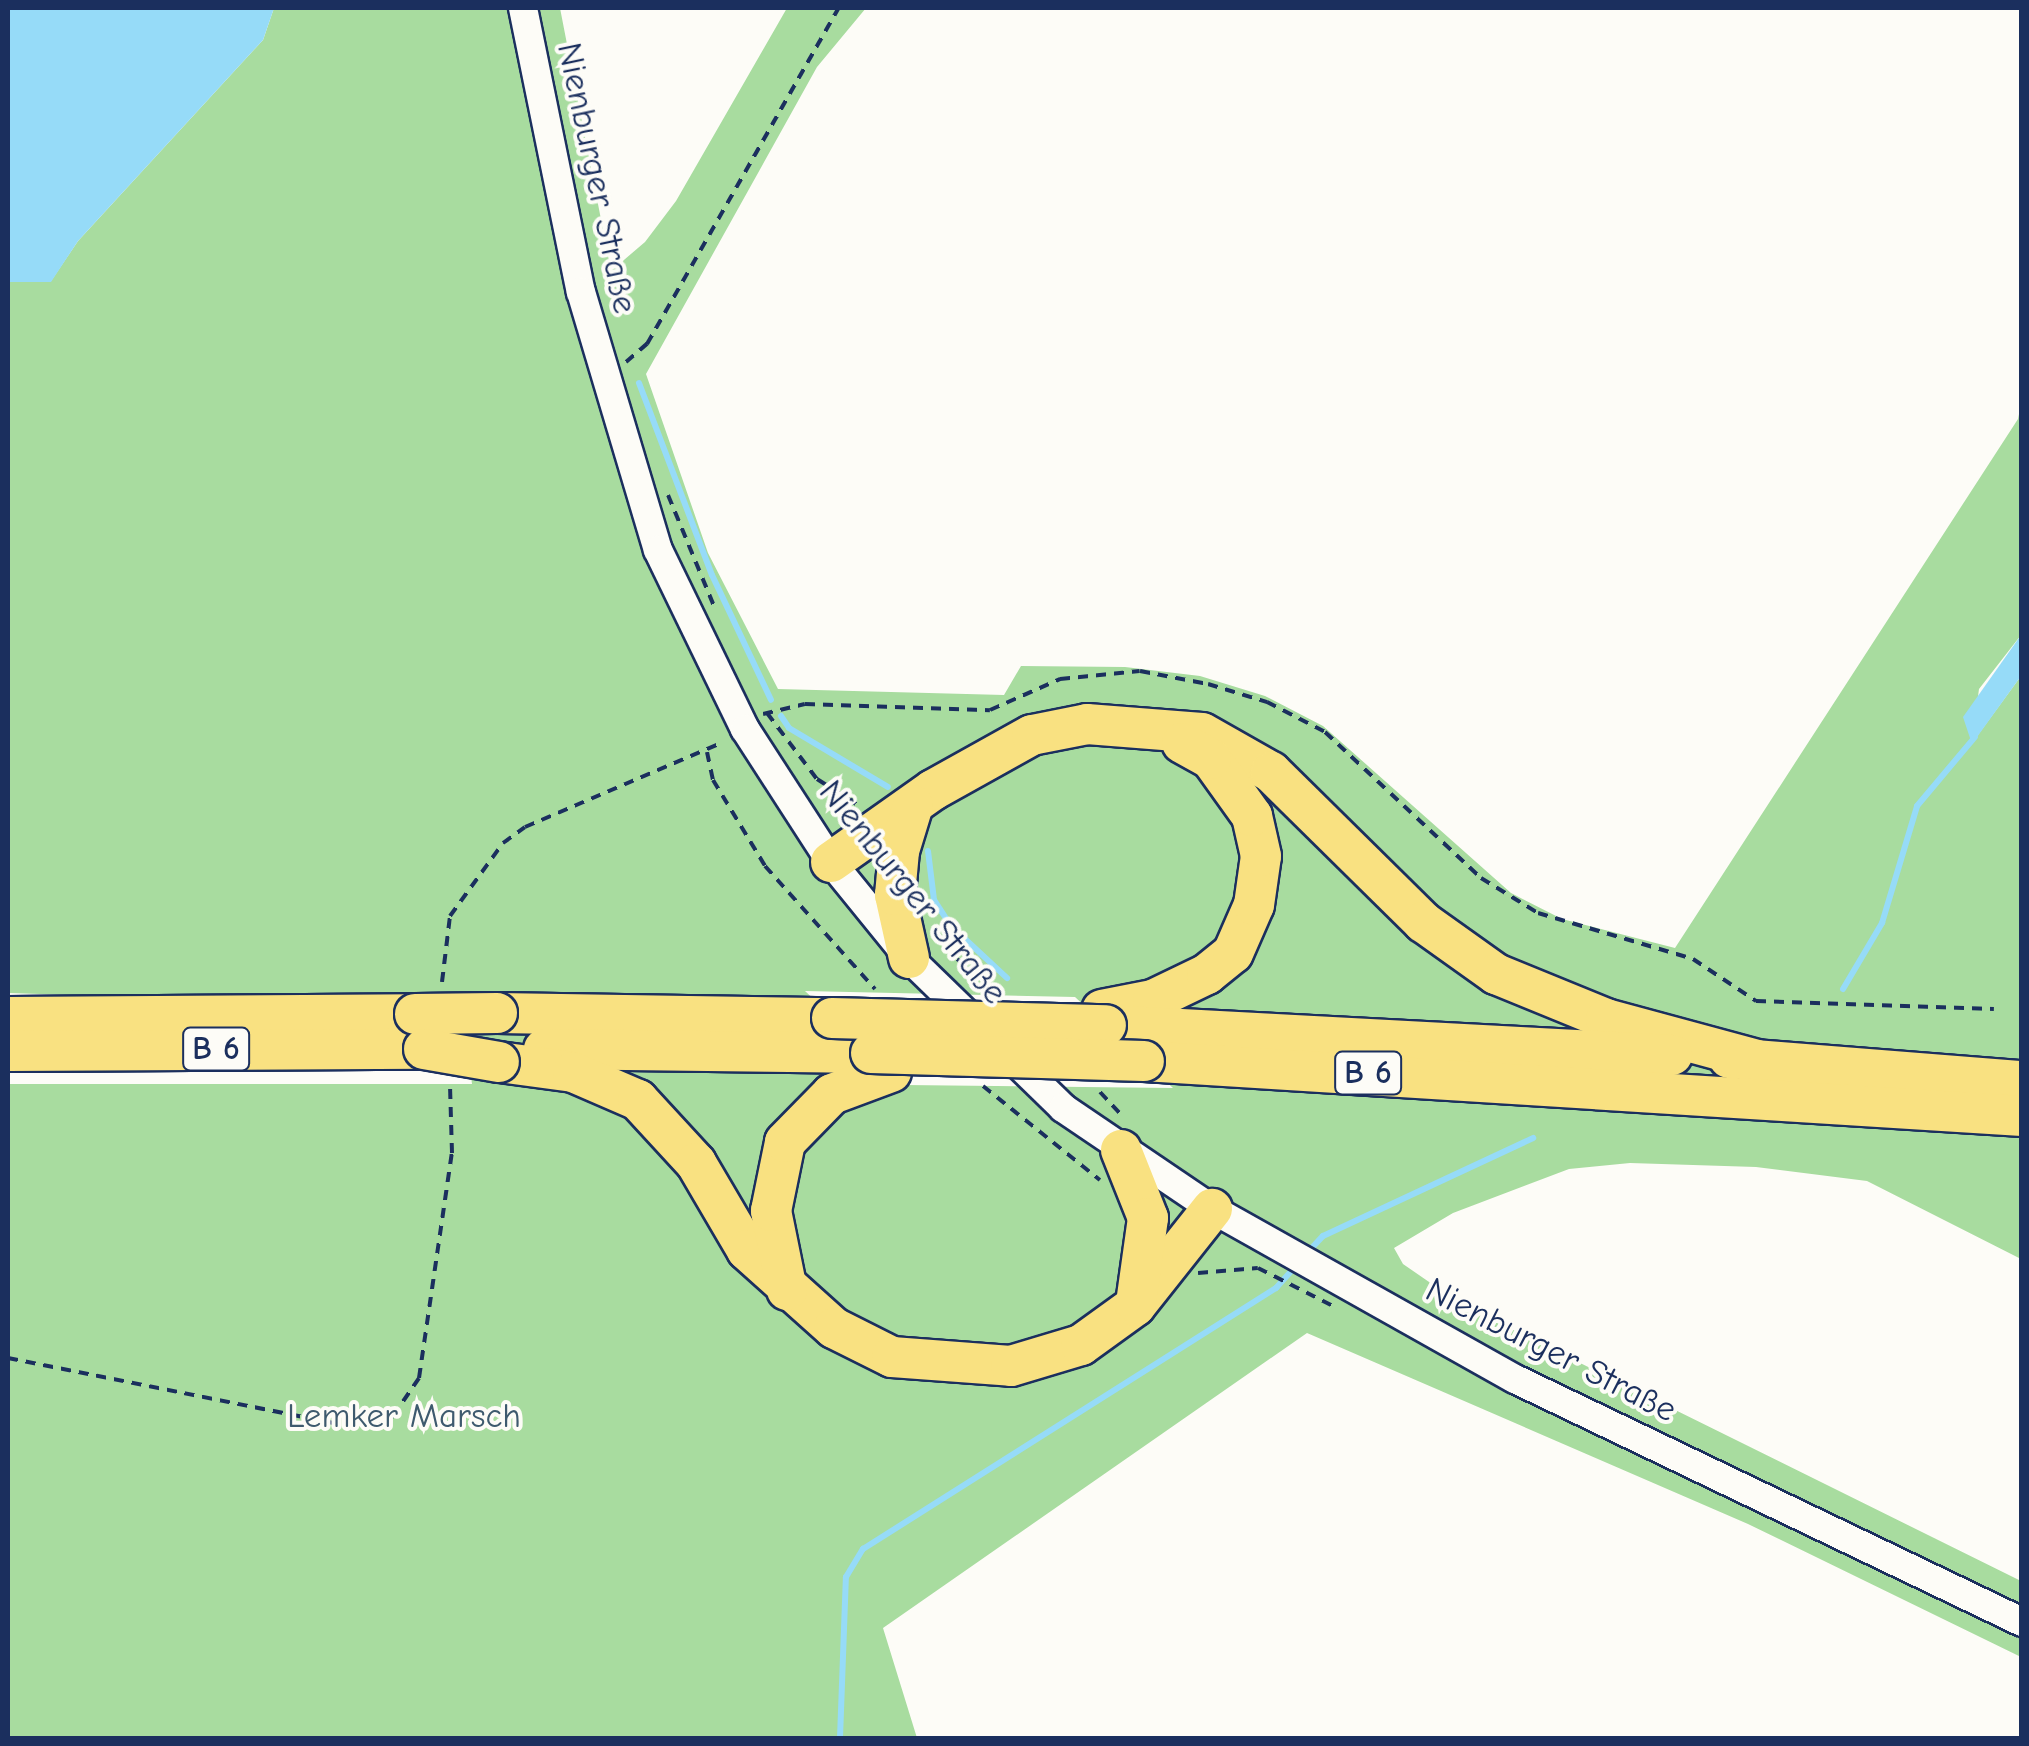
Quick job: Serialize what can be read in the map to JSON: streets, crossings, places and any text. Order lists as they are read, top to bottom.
{
  "streets": {
    "highway": ["B 6"],
    "street": ["Nienburger Straße"]
  },
  "parks": ["Lemker Marsch"]
}
